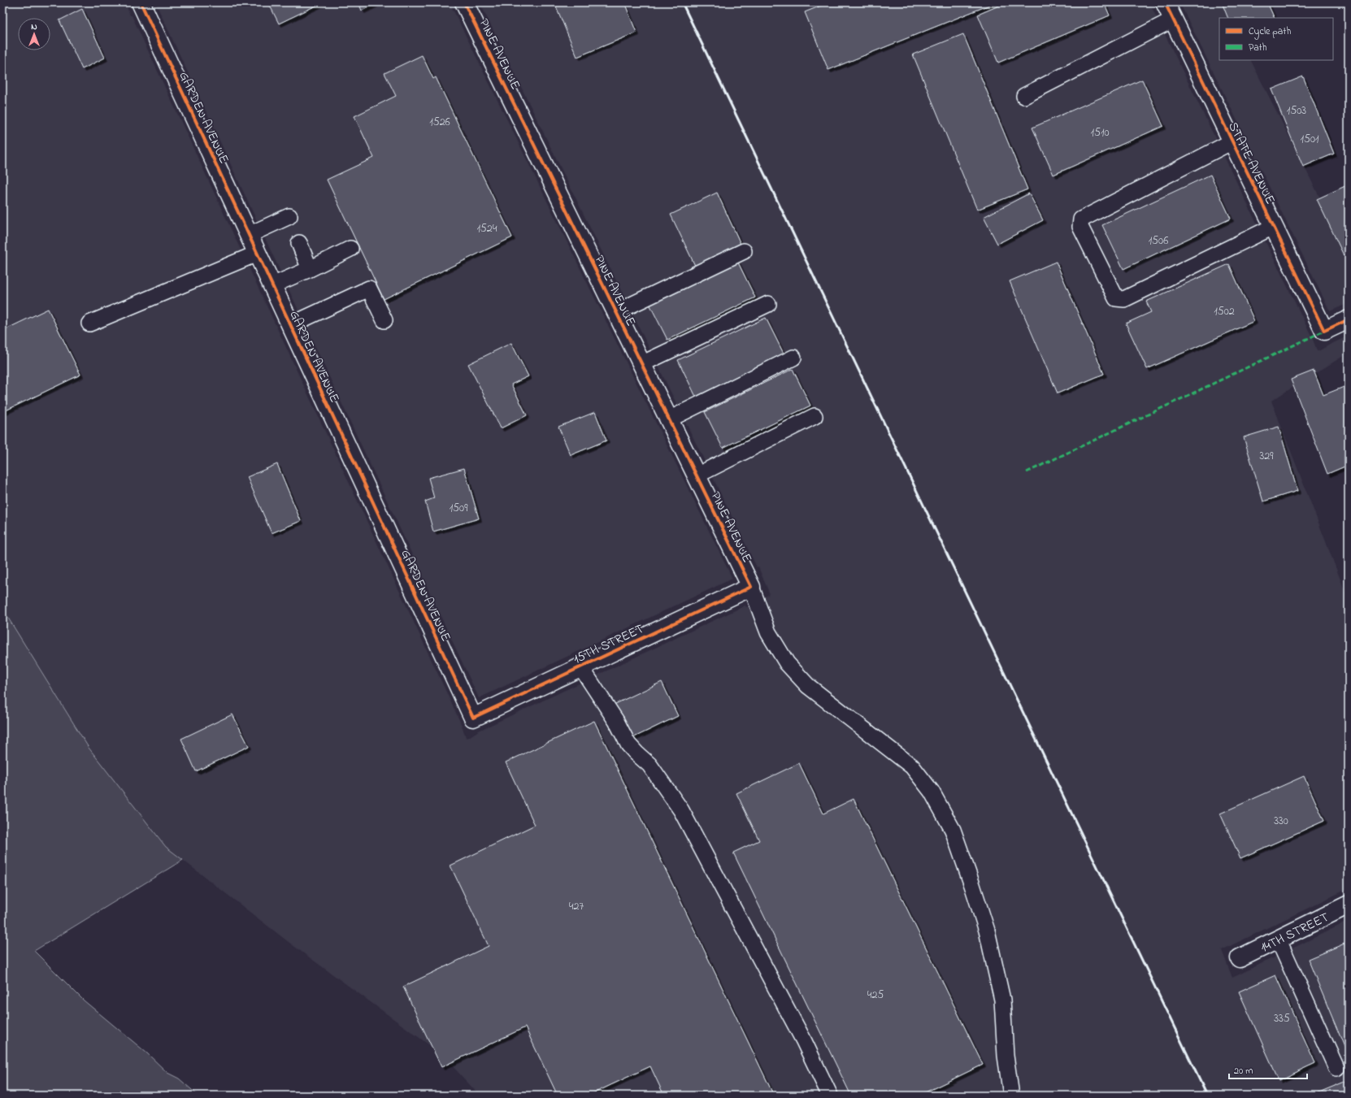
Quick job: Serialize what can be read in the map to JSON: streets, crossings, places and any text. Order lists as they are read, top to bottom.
{
  "streets": {
    "street": [
      "PINE AVENUE",
      "GARDEN AVENUE",
      "STATE AVENUE",
      "15TH STREET",
      "14TH STREET"
    ]
  },
  "crossings": [
    ["PINE AVENUE", "15TH STREET"],
    ["GARDEN AVENUE", "15TH STREET"]
  ],
  "house_numbers": [
    "1503",
    "1526",
    "1510",
    "1501",
    "1524",
    "1506",
    "1502",
    "329",
    "1509",
    "330",
    "427",
    "425",
    "335"
  ],
  "legend": ["Cycle path", "Path"],
  "scale_bar": "20 m",
  "north": "top"
}
